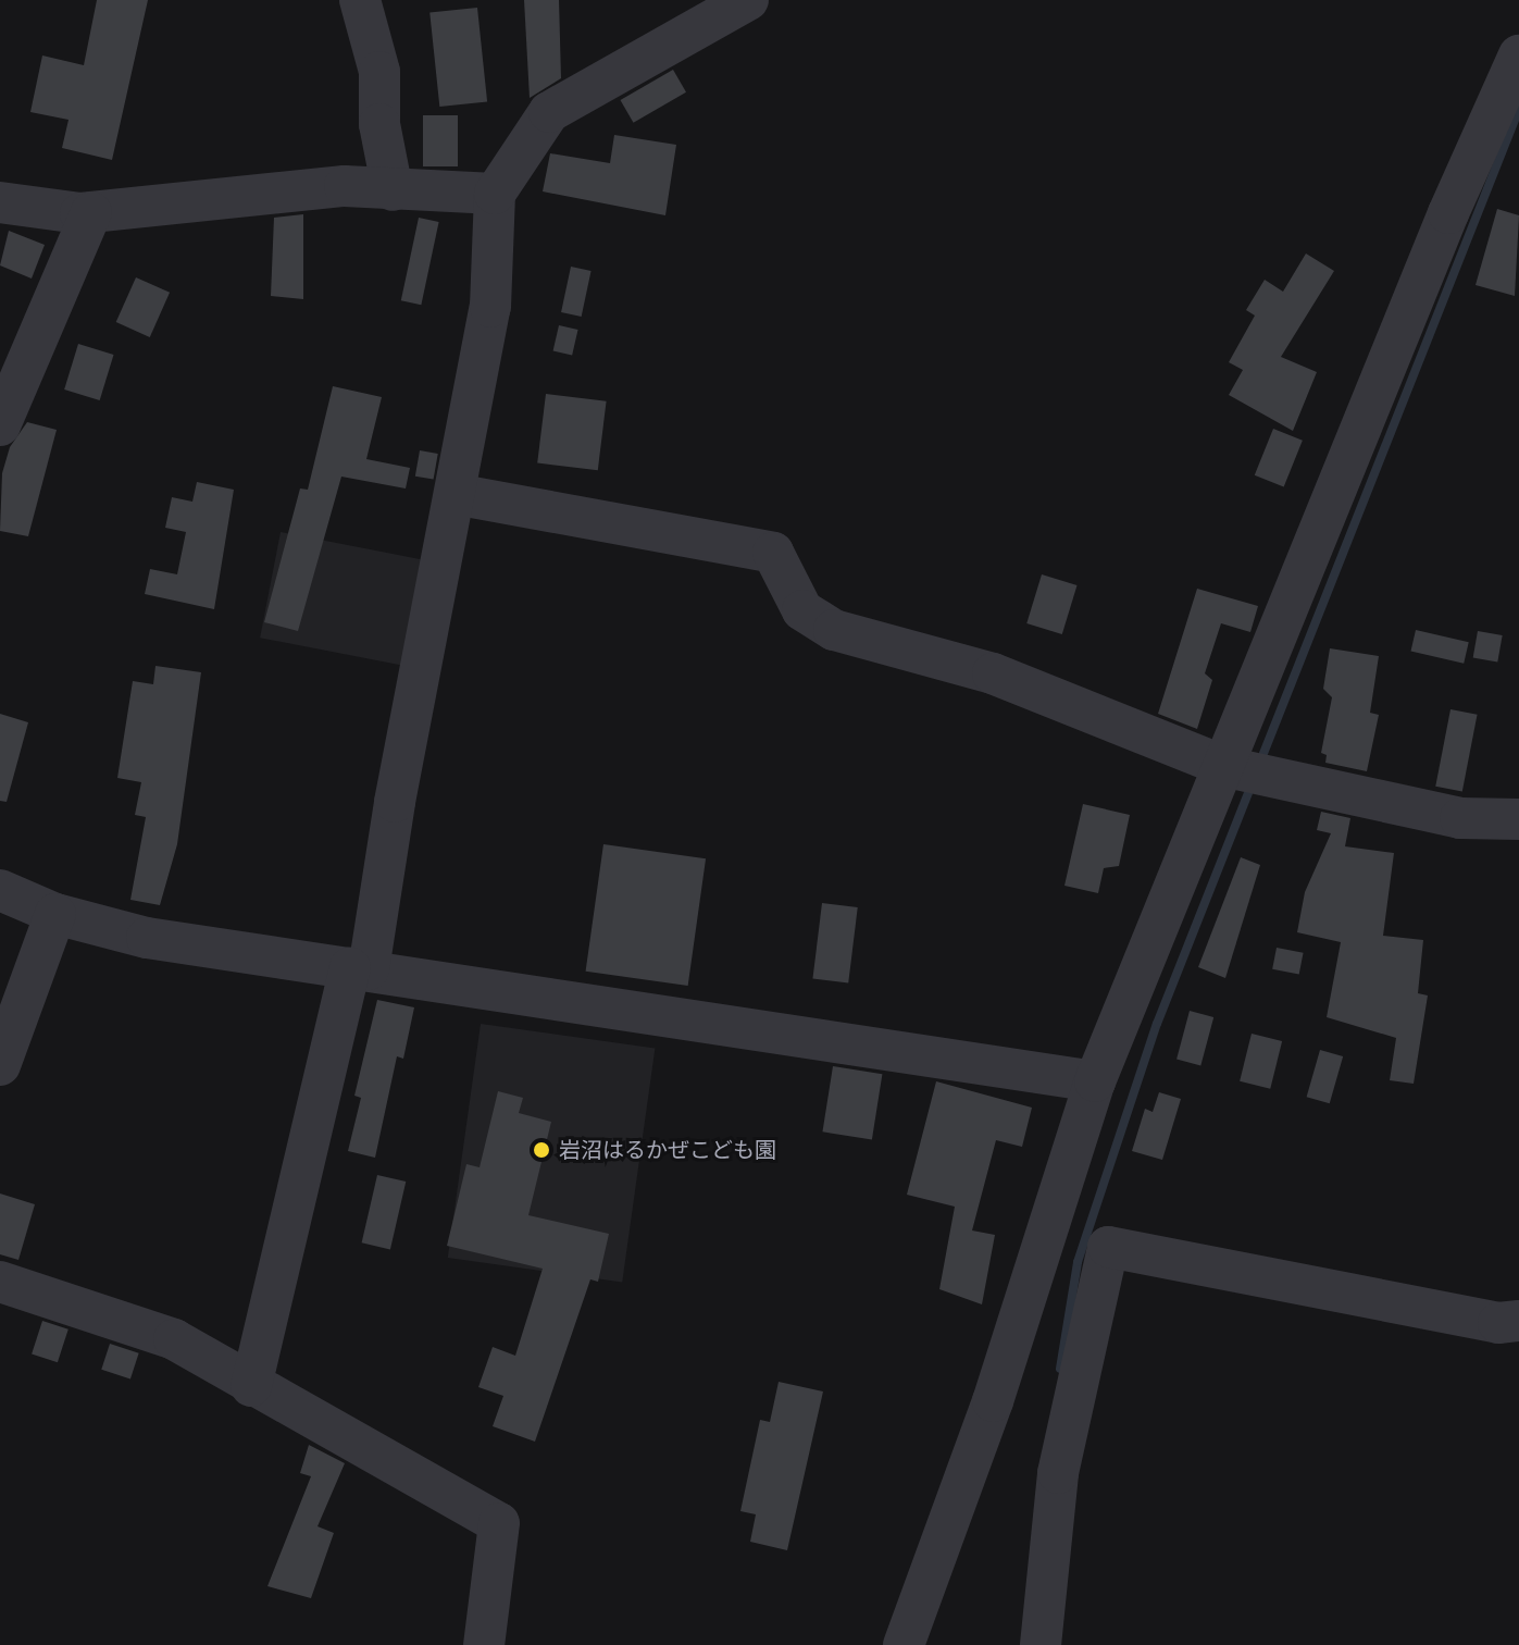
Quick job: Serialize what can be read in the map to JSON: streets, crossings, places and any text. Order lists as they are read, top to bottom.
{
  "places": ["岩沼はるかぜこども園"]
}
